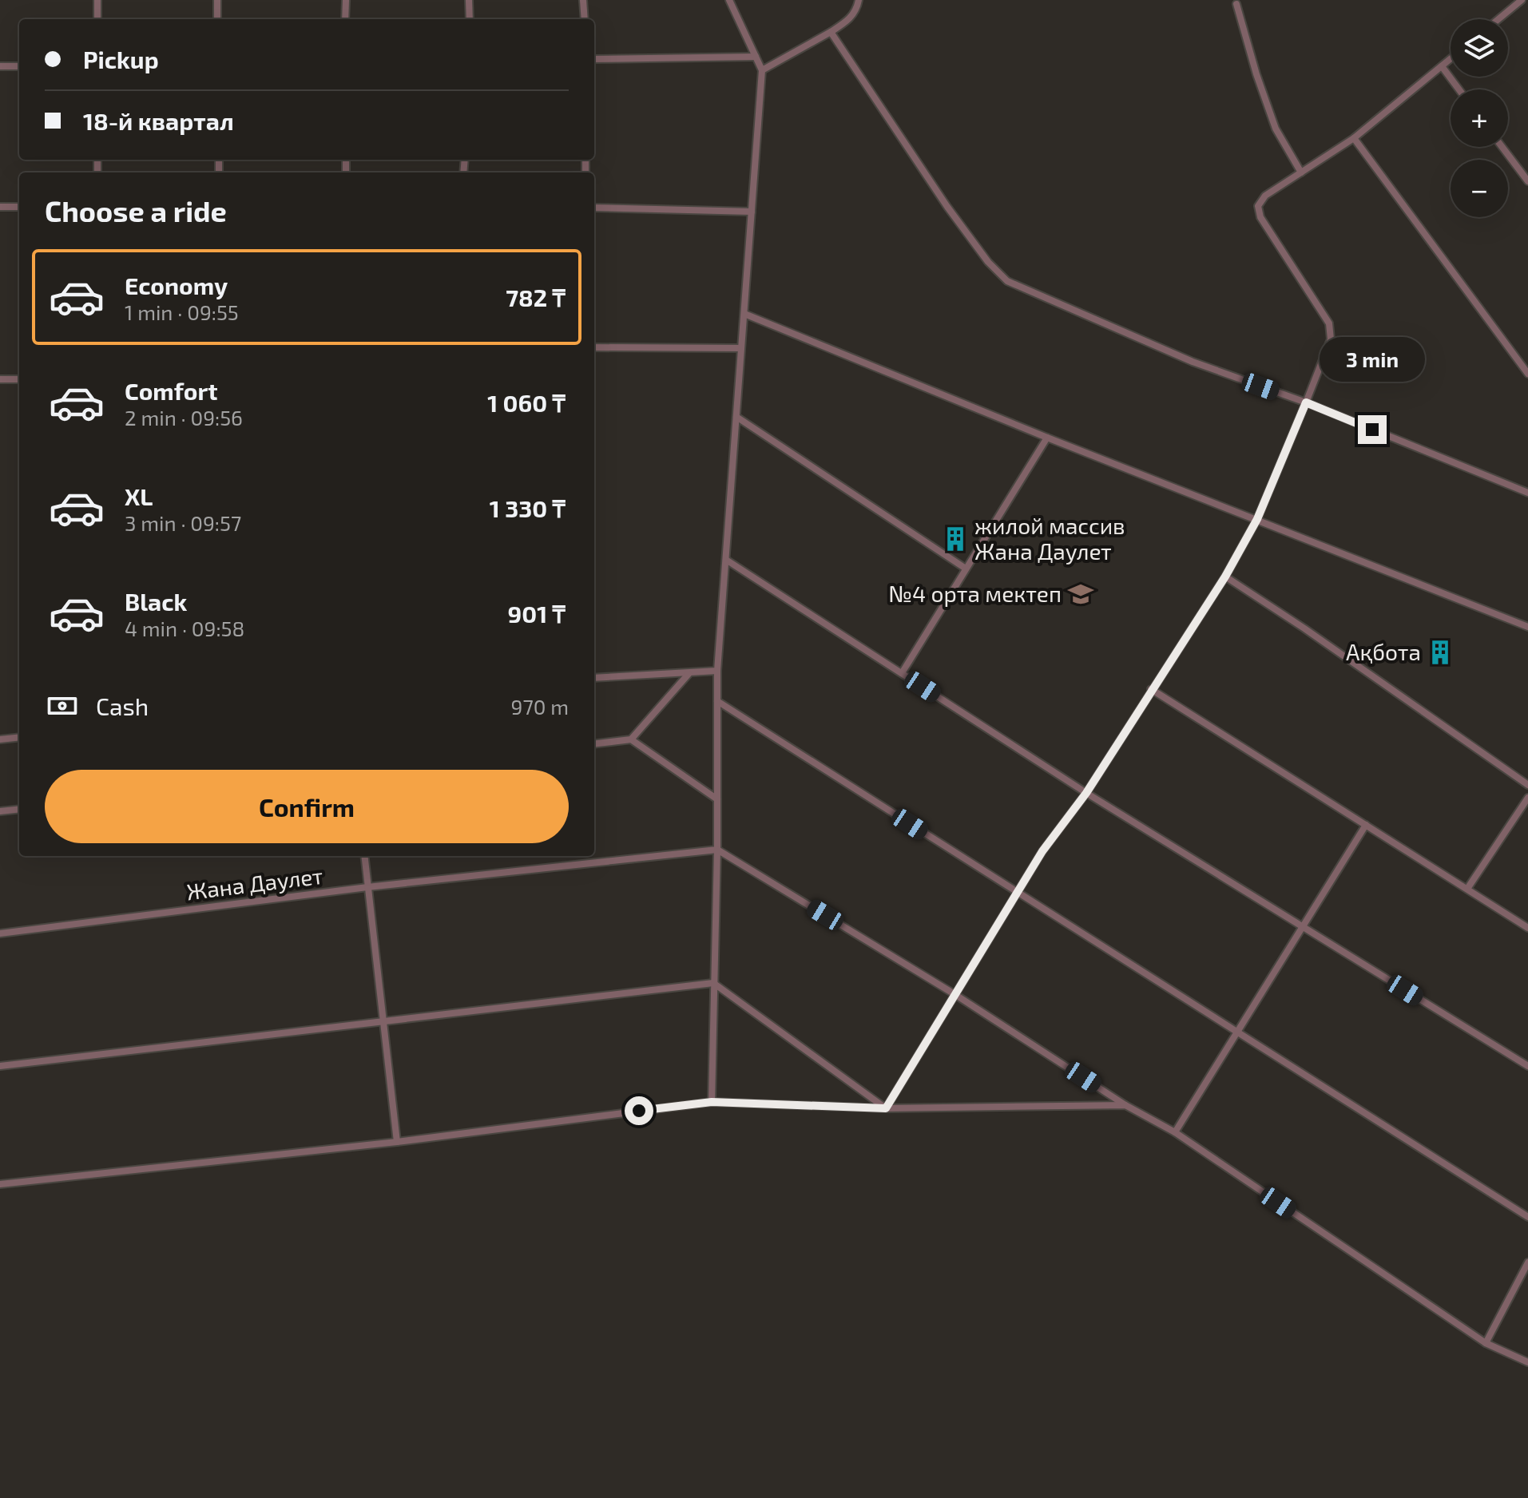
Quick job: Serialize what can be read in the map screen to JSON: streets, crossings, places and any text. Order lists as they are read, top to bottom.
{
  "streets": {
    "street": ["Жана Даулет"]
  },
  "places": {
    "building": ["жилой массив Жана Даулет", "Ақбота"],
    "school or university": ["№4 орта мектеп"]
  },
  "page": {
    "map_buttons": ["+", "−"],
    "banner": ["Pickup", "18-й квартал"],
    "heading": "Choose a ride",
    "list": [
      {
        "name": "Economy",
        "note": "1 min · 09:55",
        "value": "782 ₸"
      },
      {
        "name": "Comfort",
        "note": "2 min · 09:56",
        "value": "1 060 ₸"
      },
      {
        "name": "XL",
        "note": "3 min · 09:57",
        "value": "1 330 ₸"
      },
      {
        "name": "Black",
        "note": "4 min · 09:58",
        "value": "901 ₸"
      }
    ],
    "bubble": "3 min",
    "pay": ["Cash", "970 m"],
    "buttons": "Confirm"
  }
}
